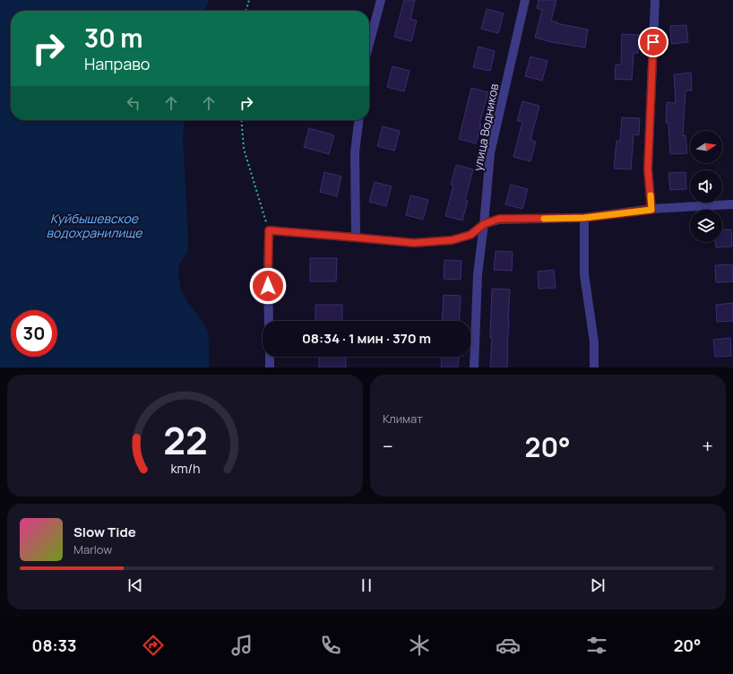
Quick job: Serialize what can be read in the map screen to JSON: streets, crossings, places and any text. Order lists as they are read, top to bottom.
{
  "streets": {
    "street": ["улица Водников"]
  },
  "water": ["Куйбышевское водохранилище"],
  "north": "right",
  "page": {
    "turn": ["30 m", "Направо"],
    "limit": "30",
    "trip": "08:34 · 1 мин · 370 m",
    "tile": "Климат",
    "heat": ["−", "20°", "+"],
    "song": ["Slow Tide", "Marlow"],
    "tabs": ["08:33", "20°"],
    "gauge": ["22", "km/h"]
  }
}
